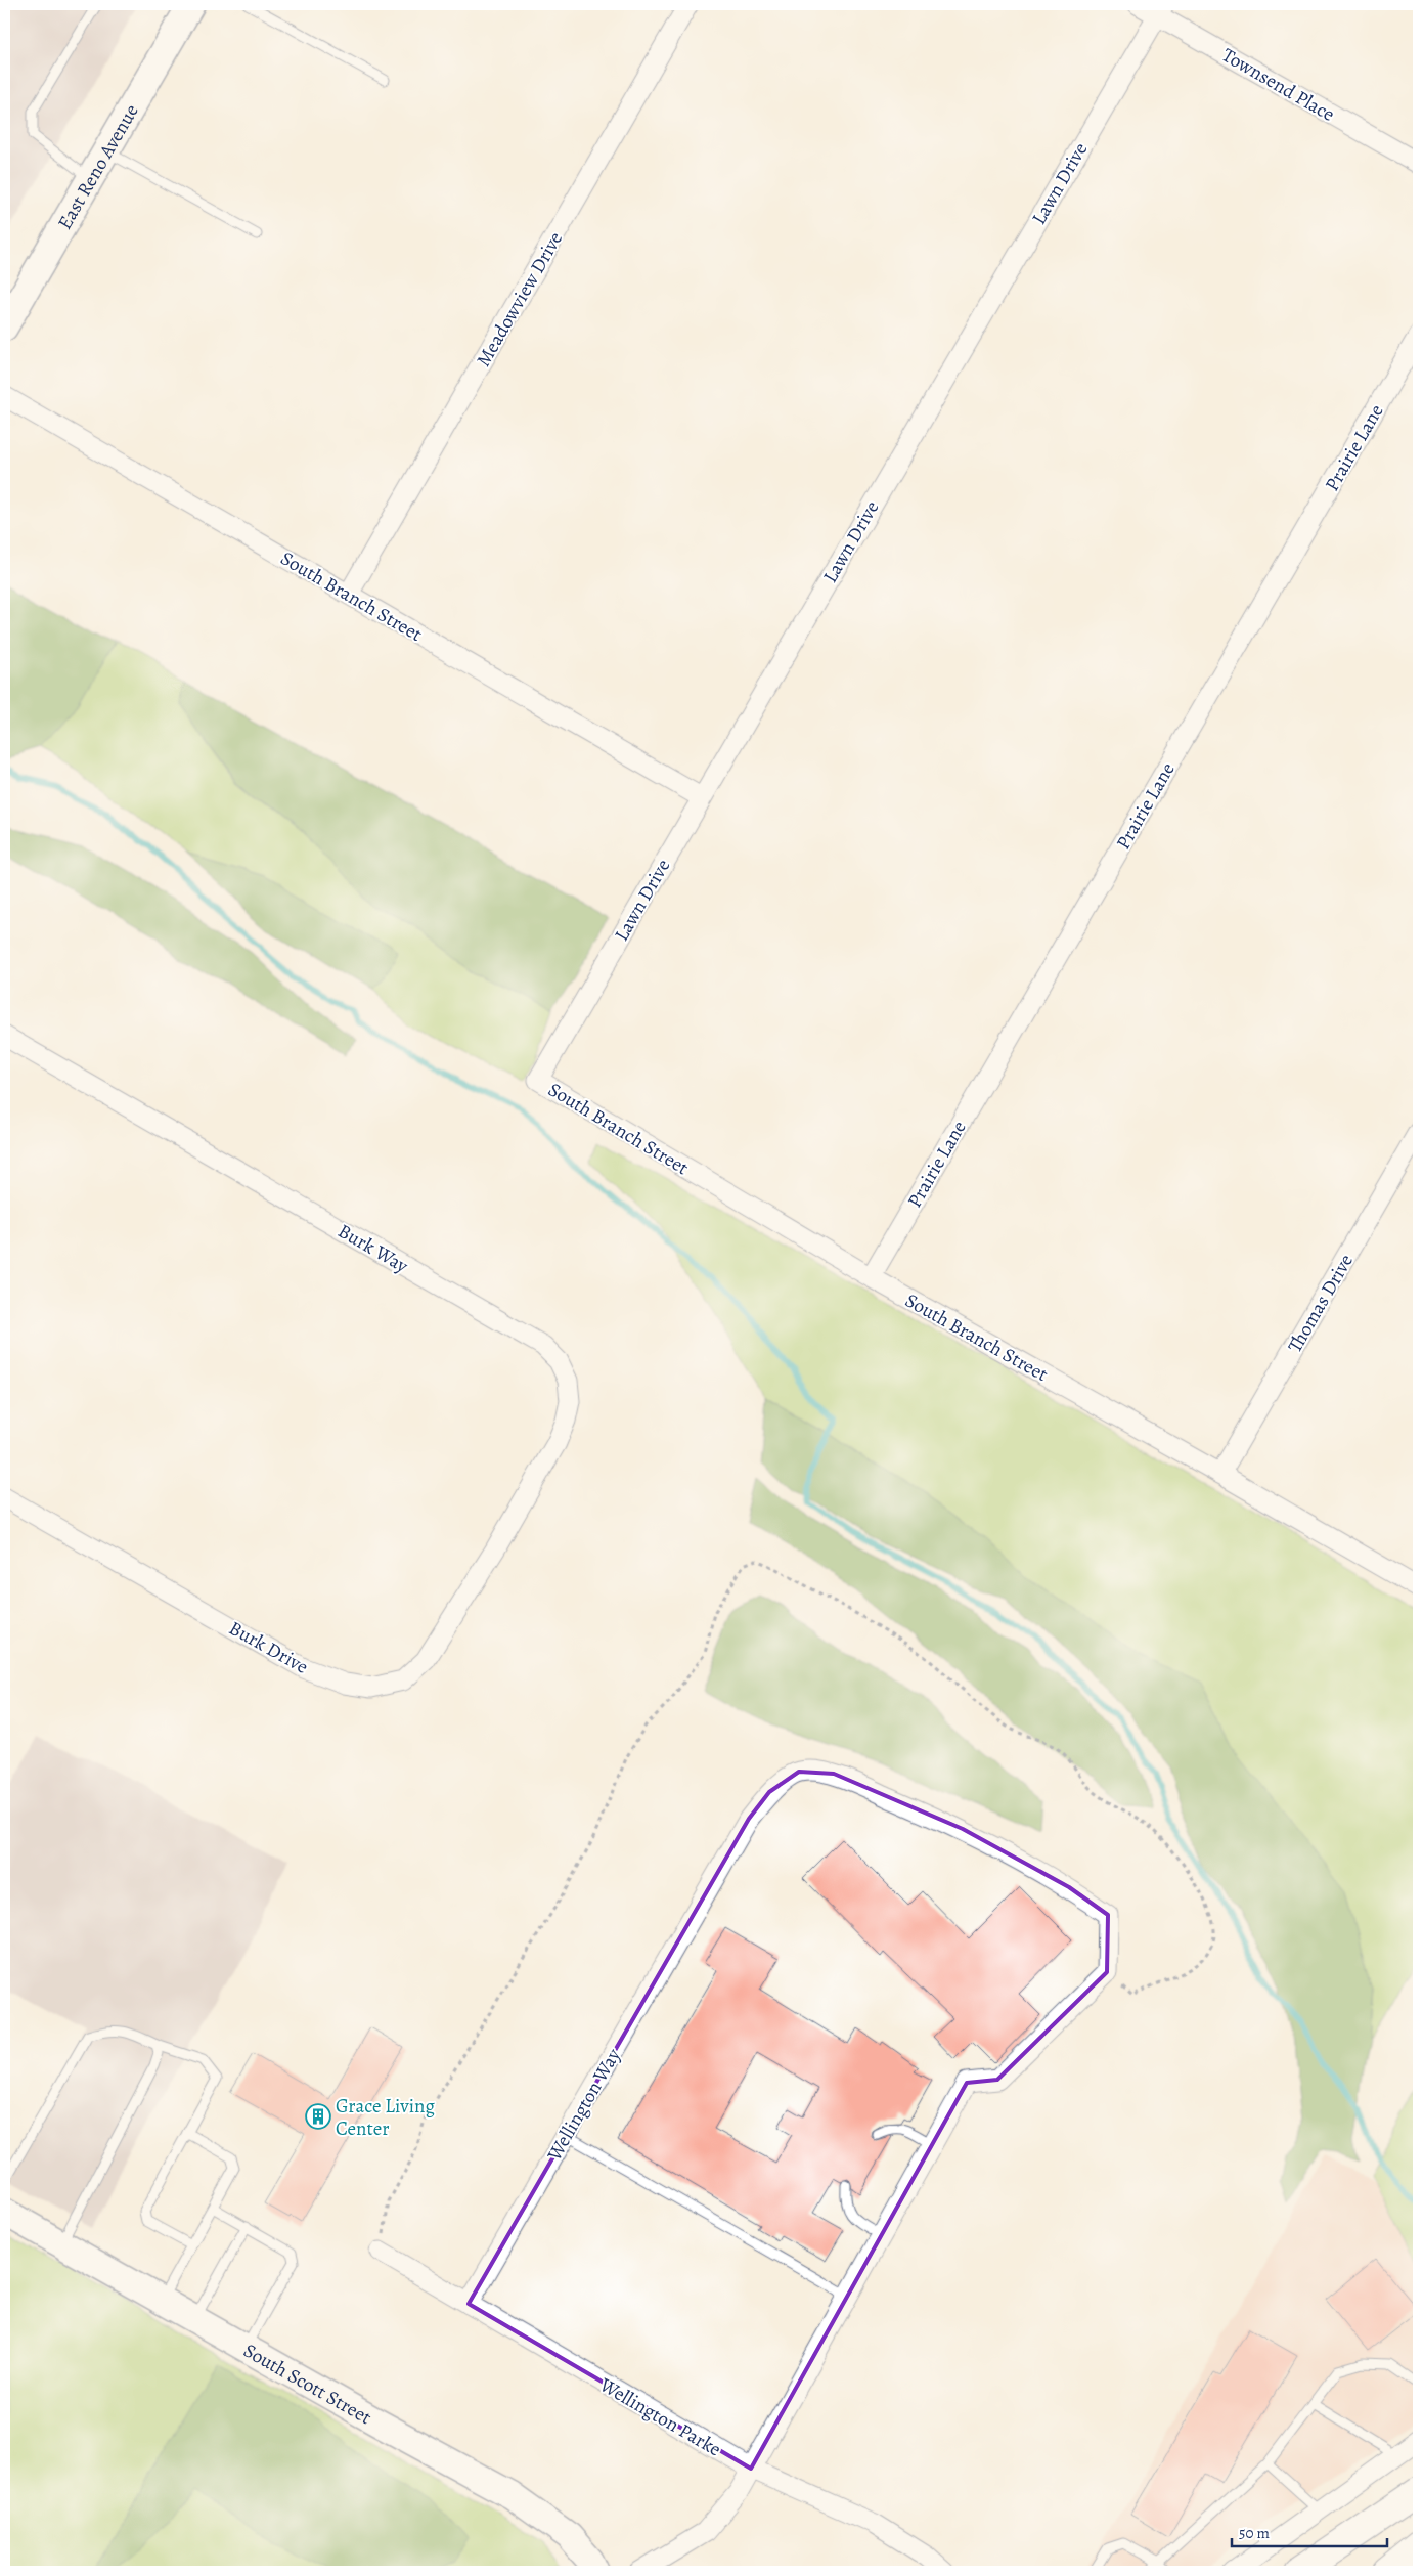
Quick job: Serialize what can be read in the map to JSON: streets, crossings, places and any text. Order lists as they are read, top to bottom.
{
  "streets": {
    "street": [
      "Townsend Place",
      "East Reno Avenue",
      "Lawn Drive",
      "Meadowview Drive",
      "Prairie Lane",
      "South Branch Street",
      "Burk Way",
      "Thomas Drive",
      "Burk Drive",
      "Wellington Way",
      "South Scott Street",
      "Wellington Parke"
    ]
  },
  "crossings": [
    ["Townsend Place", "Lawn Drive"],
    ["Lawn Drive", "South Branch Street"],
    ["Meadowview Drive", "South Branch Street"],
    ["Prairie Lane", "South Branch Street"],
    ["South Branch Street", "Thomas Drive"],
    ["Burk Way", "Burk Drive"],
    ["Wellington Way", "Wellington Parke"]
  ],
  "places": {
    "building": ["Grace Living Center"]
  },
  "scale_bar": "50 m"
}
